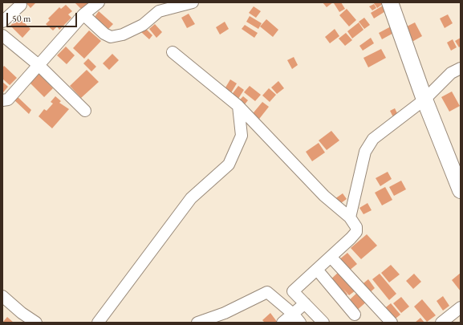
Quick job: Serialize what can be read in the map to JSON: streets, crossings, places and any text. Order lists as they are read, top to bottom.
{
  "scale_bar": "50 m"
}
